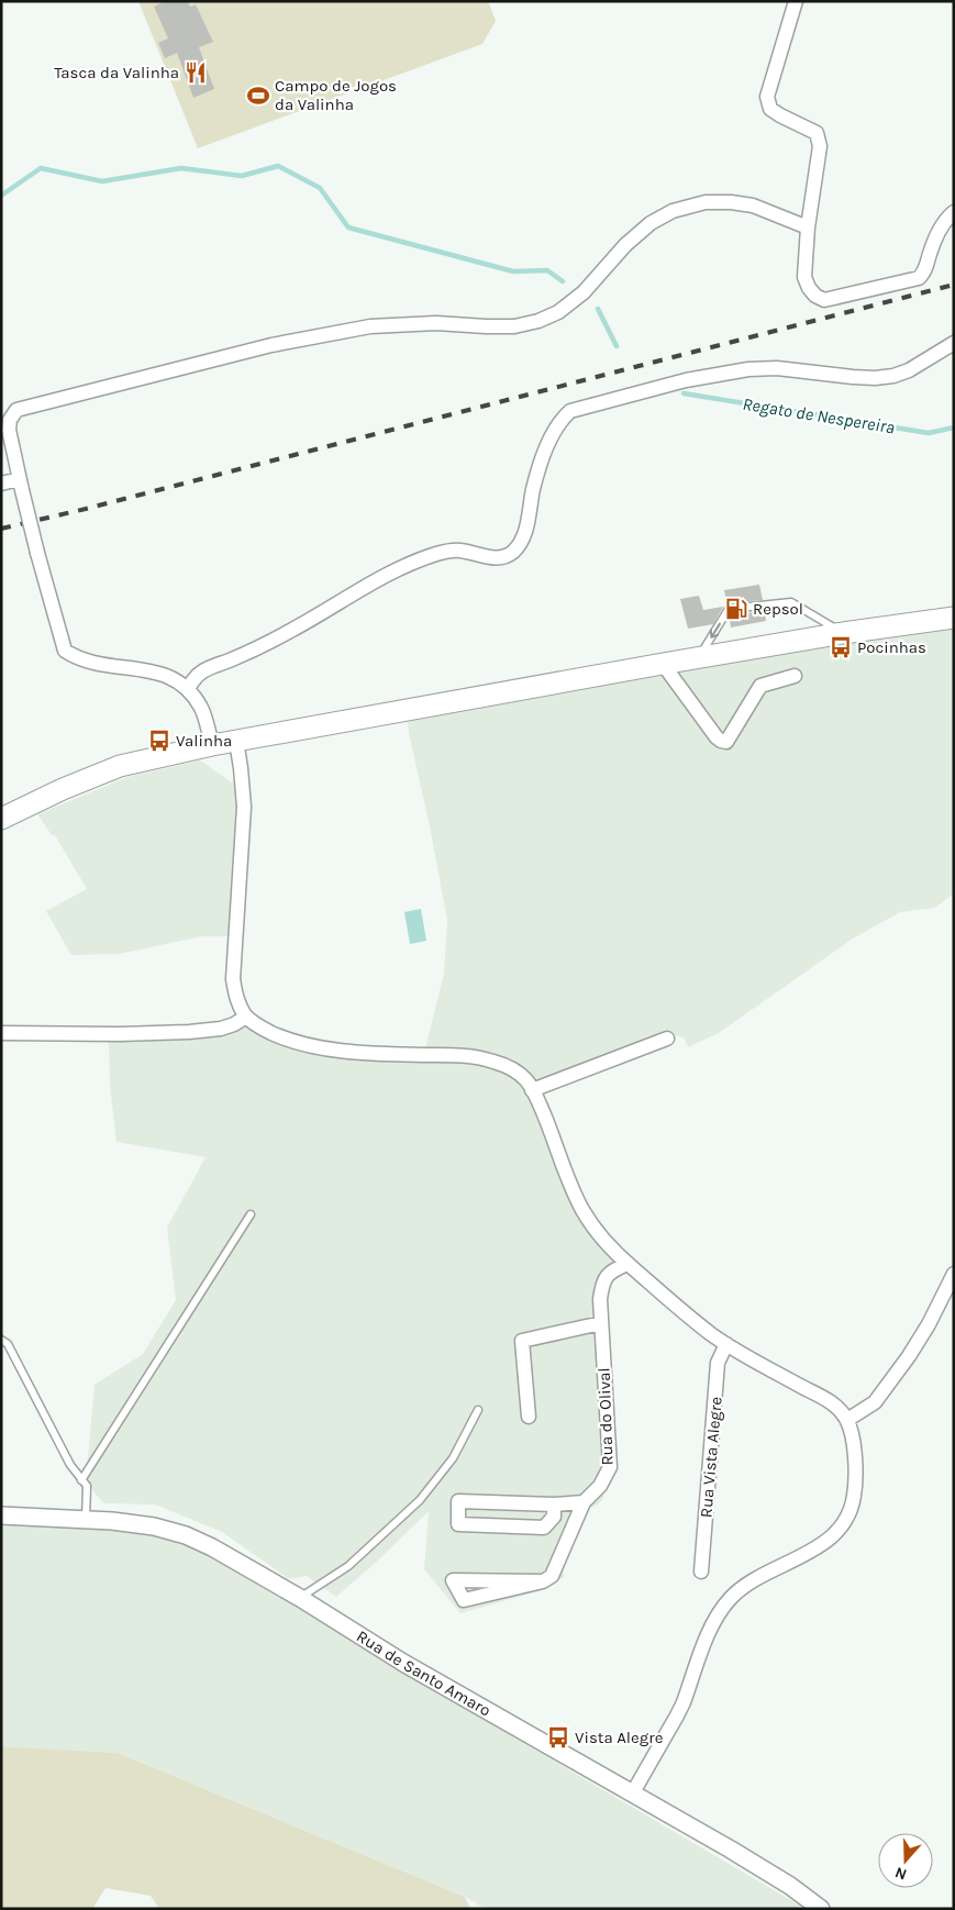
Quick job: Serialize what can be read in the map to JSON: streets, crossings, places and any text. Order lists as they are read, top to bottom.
{
  "streets": {
    "street": ["Rua do Olival", "Rua Vista Alegre", "Rua de Santo Amaro"]
  },
  "water": ["Regato de Nespereira"],
  "places": {
    "restaurant": ["Tasca da Valinha"],
    "sports": ["Campo de Jogos da Valinha"],
    "fuel station": ["Repsol"],
    "bus stop": ["Pocinhas", "Valinha", "Vista Alegre"]
  },
  "north": "bottom"
}
